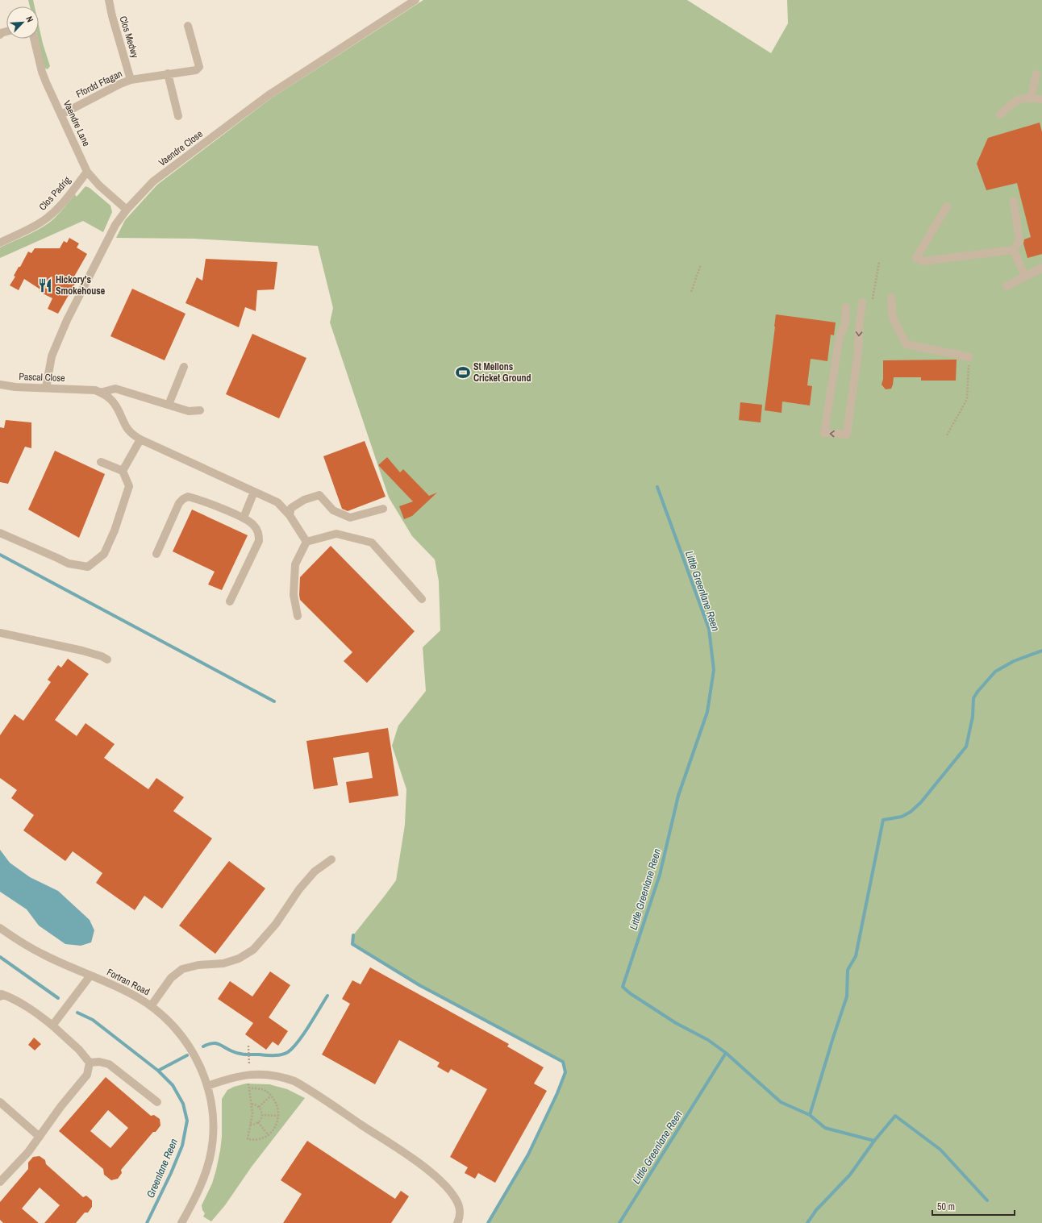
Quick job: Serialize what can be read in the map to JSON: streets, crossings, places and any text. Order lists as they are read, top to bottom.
{
  "streets": {
    "street": [
      "Clos Medwy",
      "Ffordd Ffagan",
      "Vaendre Lane",
      "Vaendre Close",
      "Clos Padrig",
      "Pascal Close",
      "Fortran Road"
    ]
  },
  "crossings": [
    ["Clos Medwy", "Ffordd Ffagan"],
    ["Ffordd Ffagan", "Vaendre Lane"],
    ["Vaendre Lane", "Vaendre Close"],
    ["Vaendre Lane", "Clos Padrig"],
    ["Vaendre Close", "Pascal Close"]
  ],
  "water": ["Little Greenlane Reen", "Greenlane Reen"],
  "places": {
    "restaurant": ["Hickory's Smokehouse"],
    "sports": ["St Mellons Cricket Ground"]
  },
  "scale_bar": "50 m",
  "north": "top right"
}
